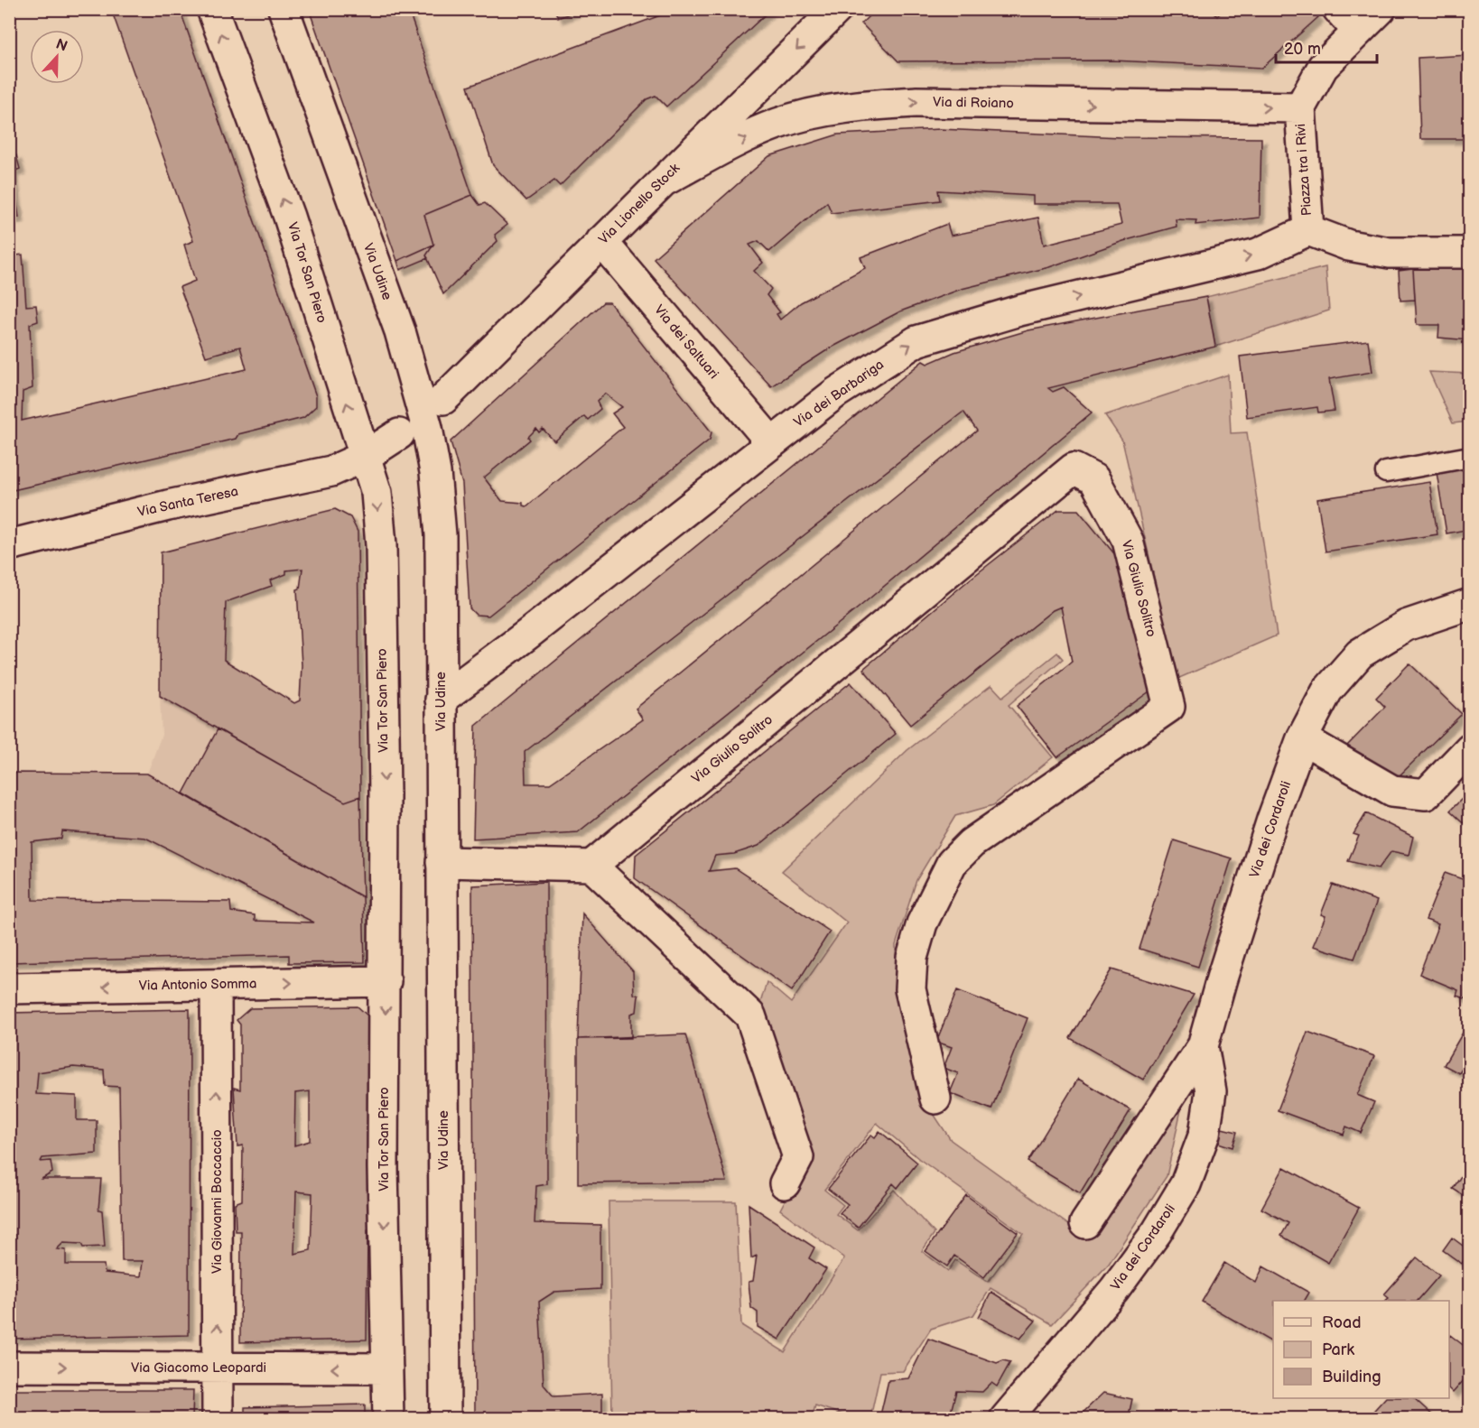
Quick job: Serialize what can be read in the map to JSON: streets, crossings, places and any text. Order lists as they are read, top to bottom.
{
  "streets": {
    "street": [
      "Via di Roiano",
      "Piazza tra i Rivi",
      "Via Lionello Stock",
      "Via Udine",
      "Via Tor San Piero",
      "Via dei Saltuari",
      "Via dei Barbariga",
      "Via Santa Teresa",
      "Via Giulio Solitro",
      "Via dei Cordaroli",
      "Via Antonio Somma",
      "Via Giovanni Boccaccio",
      "Via Giacomo Leopardi"
    ]
  },
  "crossings": [
    ["Via di Roiano", "Piazza tra i Rivi"],
    ["Via di Roiano", "Via Lionello Stock"],
    ["Piazza tra i Rivi", "Via dei Barbariga"],
    ["Via Lionello Stock", "Via dei Saltuari"],
    ["Via Udine", "Via dei Barbariga"],
    ["Via Tor San Piero", "Via Santa Teresa"],
    ["Via Tor San Piero", "Via Antonio Somma"],
    ["Via Tor San Piero", "Via Giacomo Leopardi"],
    ["Via dei Saltuari", "Via dei Barbariga"],
    ["Via Antonio Somma", "Via Giovanni Boccaccio"],
    ["Via Giovanni Boccaccio", "Via Giacomo Leopardi"]
  ],
  "one_way": [
    "Via di Roiano",
    "Via Lionello Stock",
    "Via dei Barbariga",
    "Via Giovanni Boccaccio"
  ],
  "legend": ["Road", "Park", "Building"],
  "scale_bar": "20 m",
  "north": "top"
}
